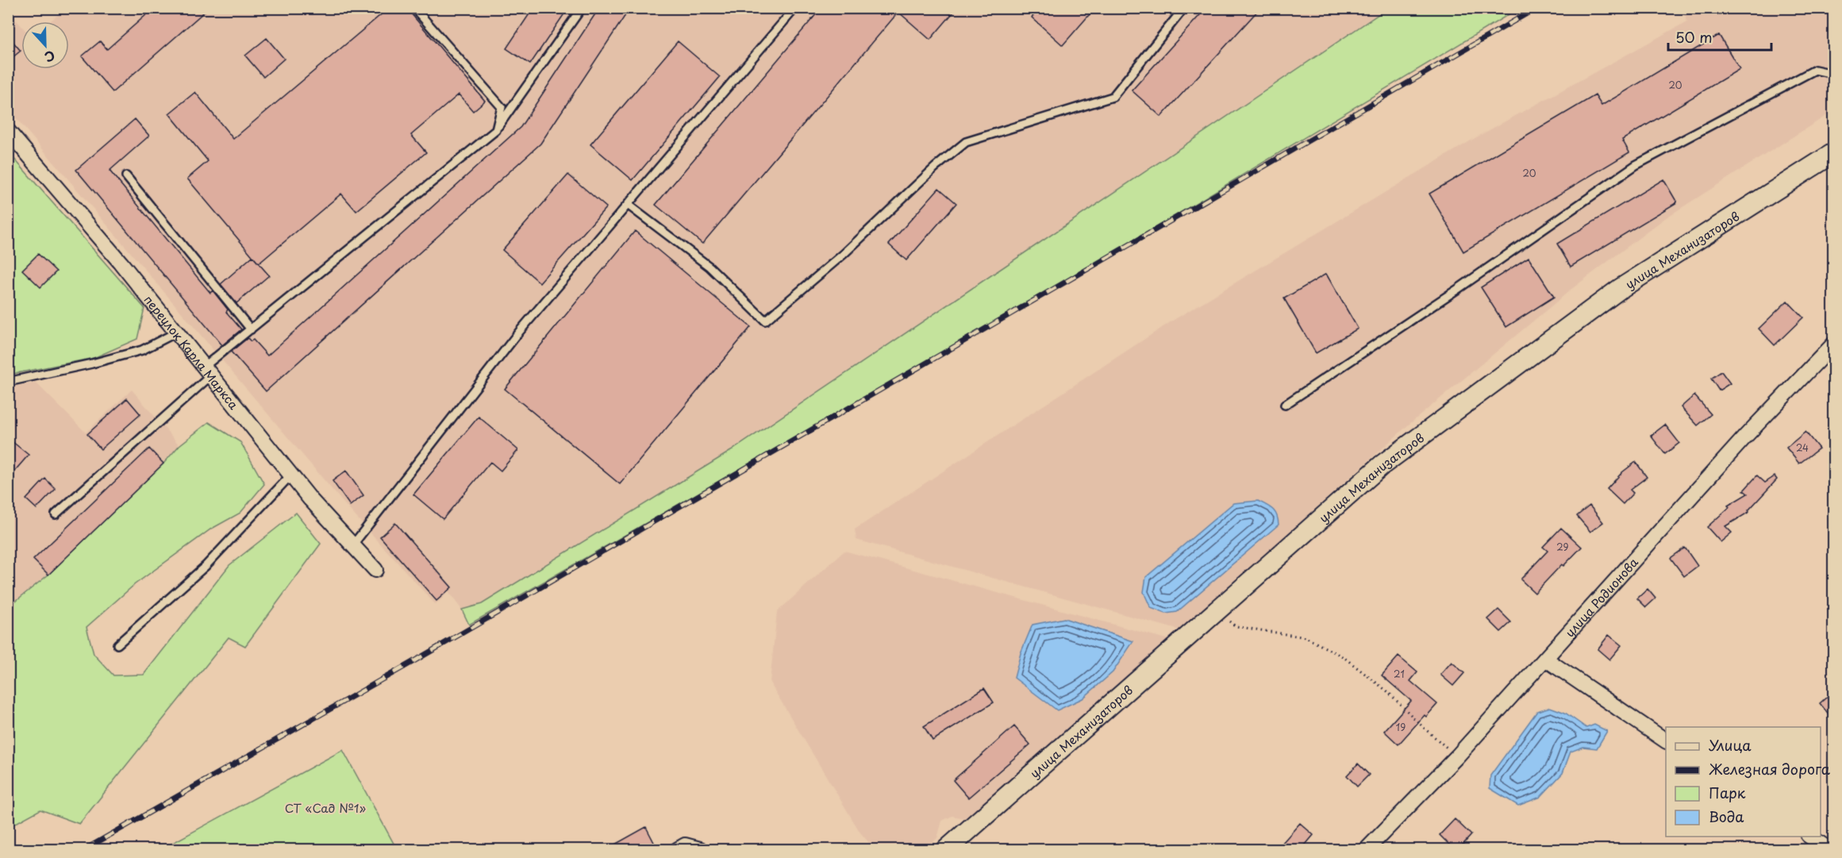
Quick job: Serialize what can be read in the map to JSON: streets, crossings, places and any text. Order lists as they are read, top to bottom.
{
  "streets": {
    "street": ["улица Механизаторов", "переулок Карла Маркса", "улица Родионова"]
  },
  "parks": ["СТ «Сад №1»"],
  "house_numbers": [
    "20",
    "20",
    "24",
    "29",
    "21",
    "19"
  ],
  "legend": [
    "Улица",
    "Железная дорога",
    "Парк",
    "Вода"
  ],
  "scale_bar": "50 m",
  "north": "bottom"
}
